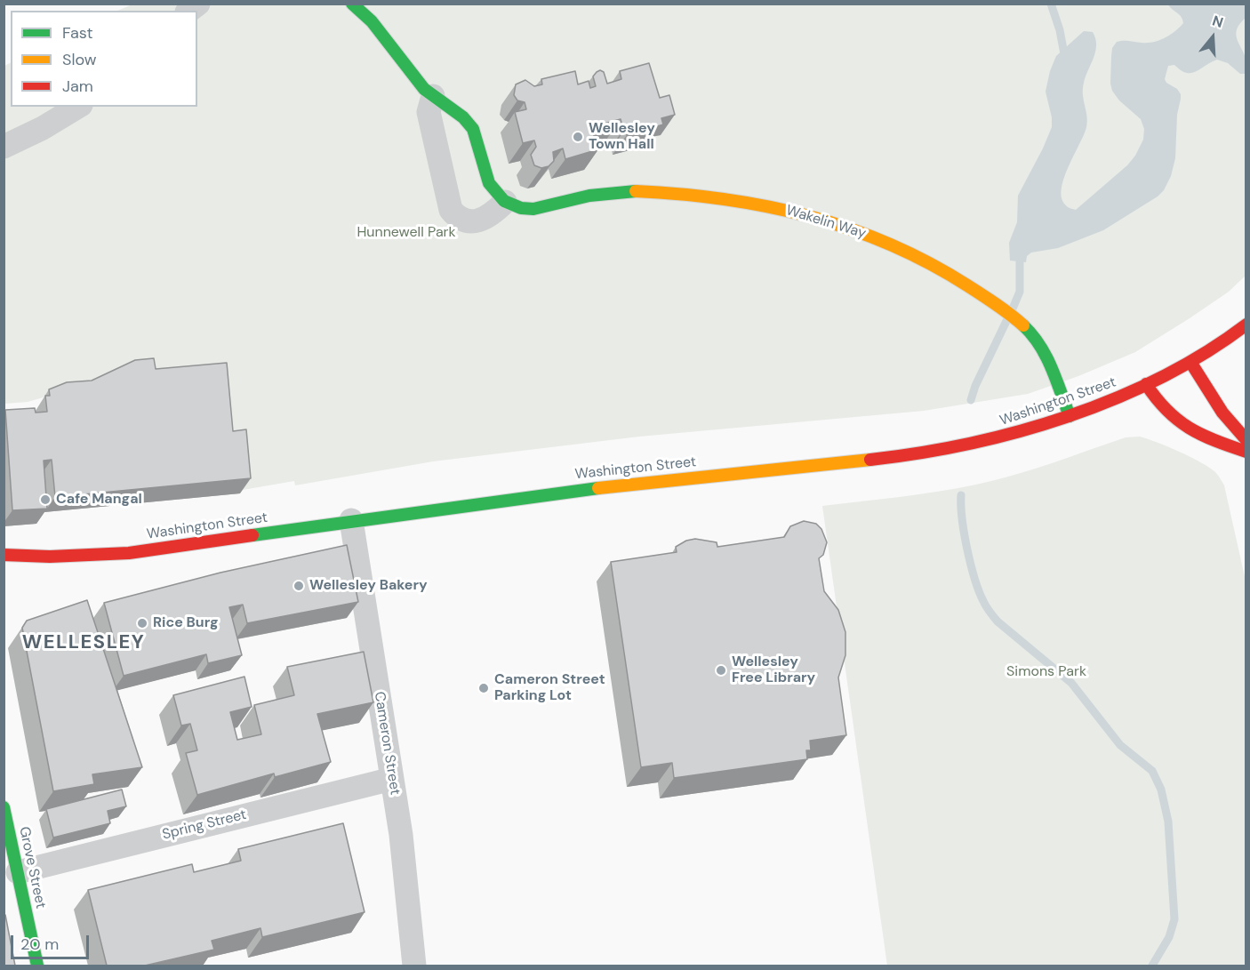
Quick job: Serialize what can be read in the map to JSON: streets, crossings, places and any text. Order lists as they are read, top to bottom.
{
  "streets": {
    "main road": ["Wakelin Way", "Washington Street", "Grove Street"],
    "street": ["Cameron Street", "Spring Street"]
  },
  "crossings": [
    ["Wakelin Way", "Washington Street"],
    ["Washington Street", "Cameron Street"],
    ["Cameron Street", "Spring Street"],
    ["Spring Street", "Grove Street"]
  ],
  "districts": ["WELLESLEY"],
  "parks": ["Hunnewell Park", "Simons Park"],
  "places": [
    "Wellesley Town Hall",
    "Cafe Mangal",
    "Wellesley Bakery",
    "Rice Burg",
    "Wellesley Free Library",
    "Cameron Street Parking Lot"
  ],
  "legend": ["Fast", "Slow", "Jam"],
  "scale_bar": "20 m",
  "north": "top"
}
